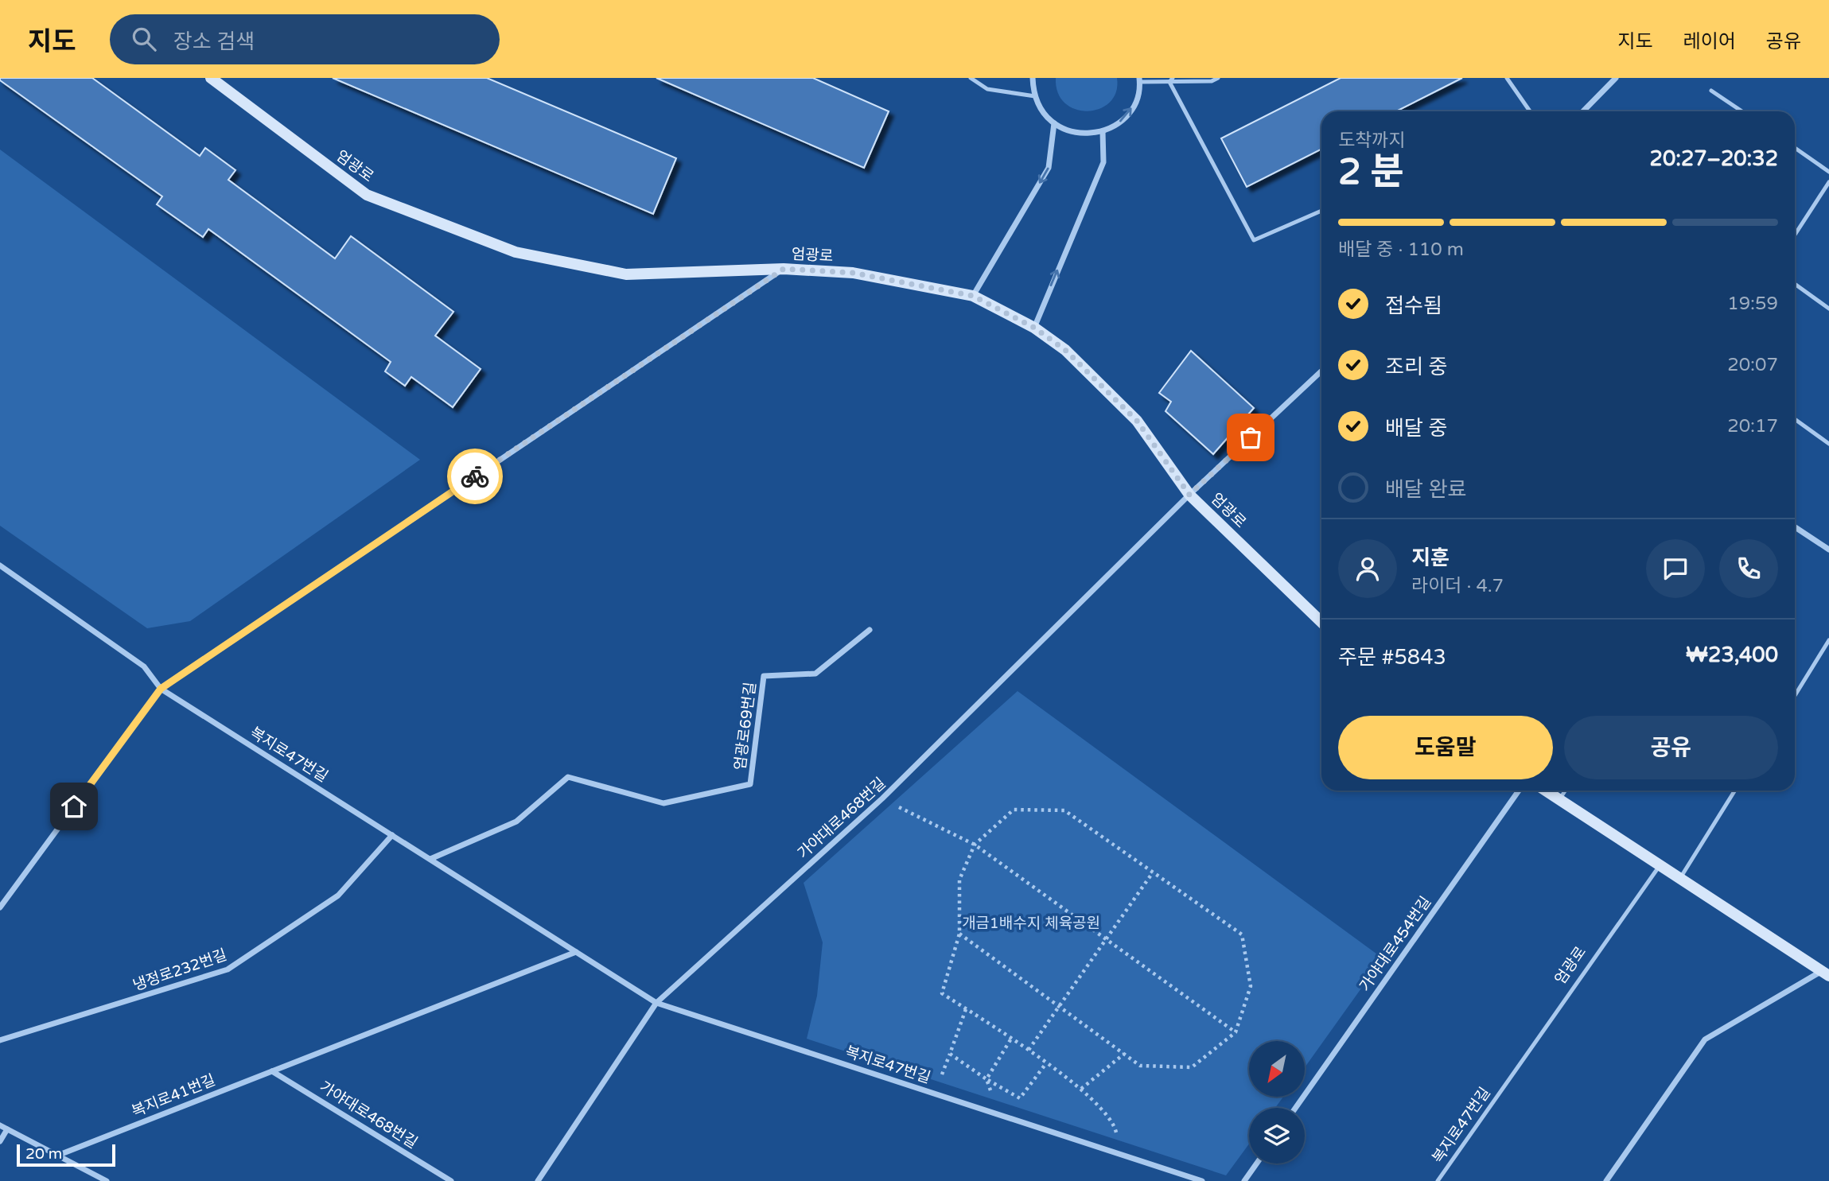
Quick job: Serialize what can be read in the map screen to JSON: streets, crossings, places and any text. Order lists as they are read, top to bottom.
{
  "streets": {
    "main road": ["엄광로"],
    "street": [
      "엄광로69번길",
      "복지로47번길",
      "가야대로468번길",
      "가야대로454번길",
      "냉정로232번길",
      "복지로41번길"
    ]
  },
  "crossings": [
    ["엄광로", "복지로47번길"],
    ["엄광로", "가야대로468번길"],
    ["엄광로69번길", "복지로47번길"],
    ["복지로47번길", "가야대로468번길"],
    ["복지로47번길", "냉정로232번길"],
    ["복지로47번길", "복지로41번길"],
    ["가야대로468번길", "복지로41번길"]
  ],
  "parks": ["개금1배수지 체육공원"],
  "scale_bar": "20 m",
  "north": "bottom left",
  "page": {
    "header": "지도",
    "search": "장소 검색",
    "nav": ["지도", "레이어", "공유"],
    "heading": ["2 분", "도착까지", "20:27–20:32"],
    "panel": [
      "지훈",
      "라이더 · 4.7",
      "주문 #5843",
      "₩23,400"
    ],
    "bar": "배달 중 · 110 m",
    "list": [
      ["접수됨", "19:59"],
      ["조리 중", "20:07"],
      ["배달 중", "20:17"],
      "배달 완료"
    ],
    "buttons": ["도움말", "공유"],
    "scale": "20 m"
  }
}
